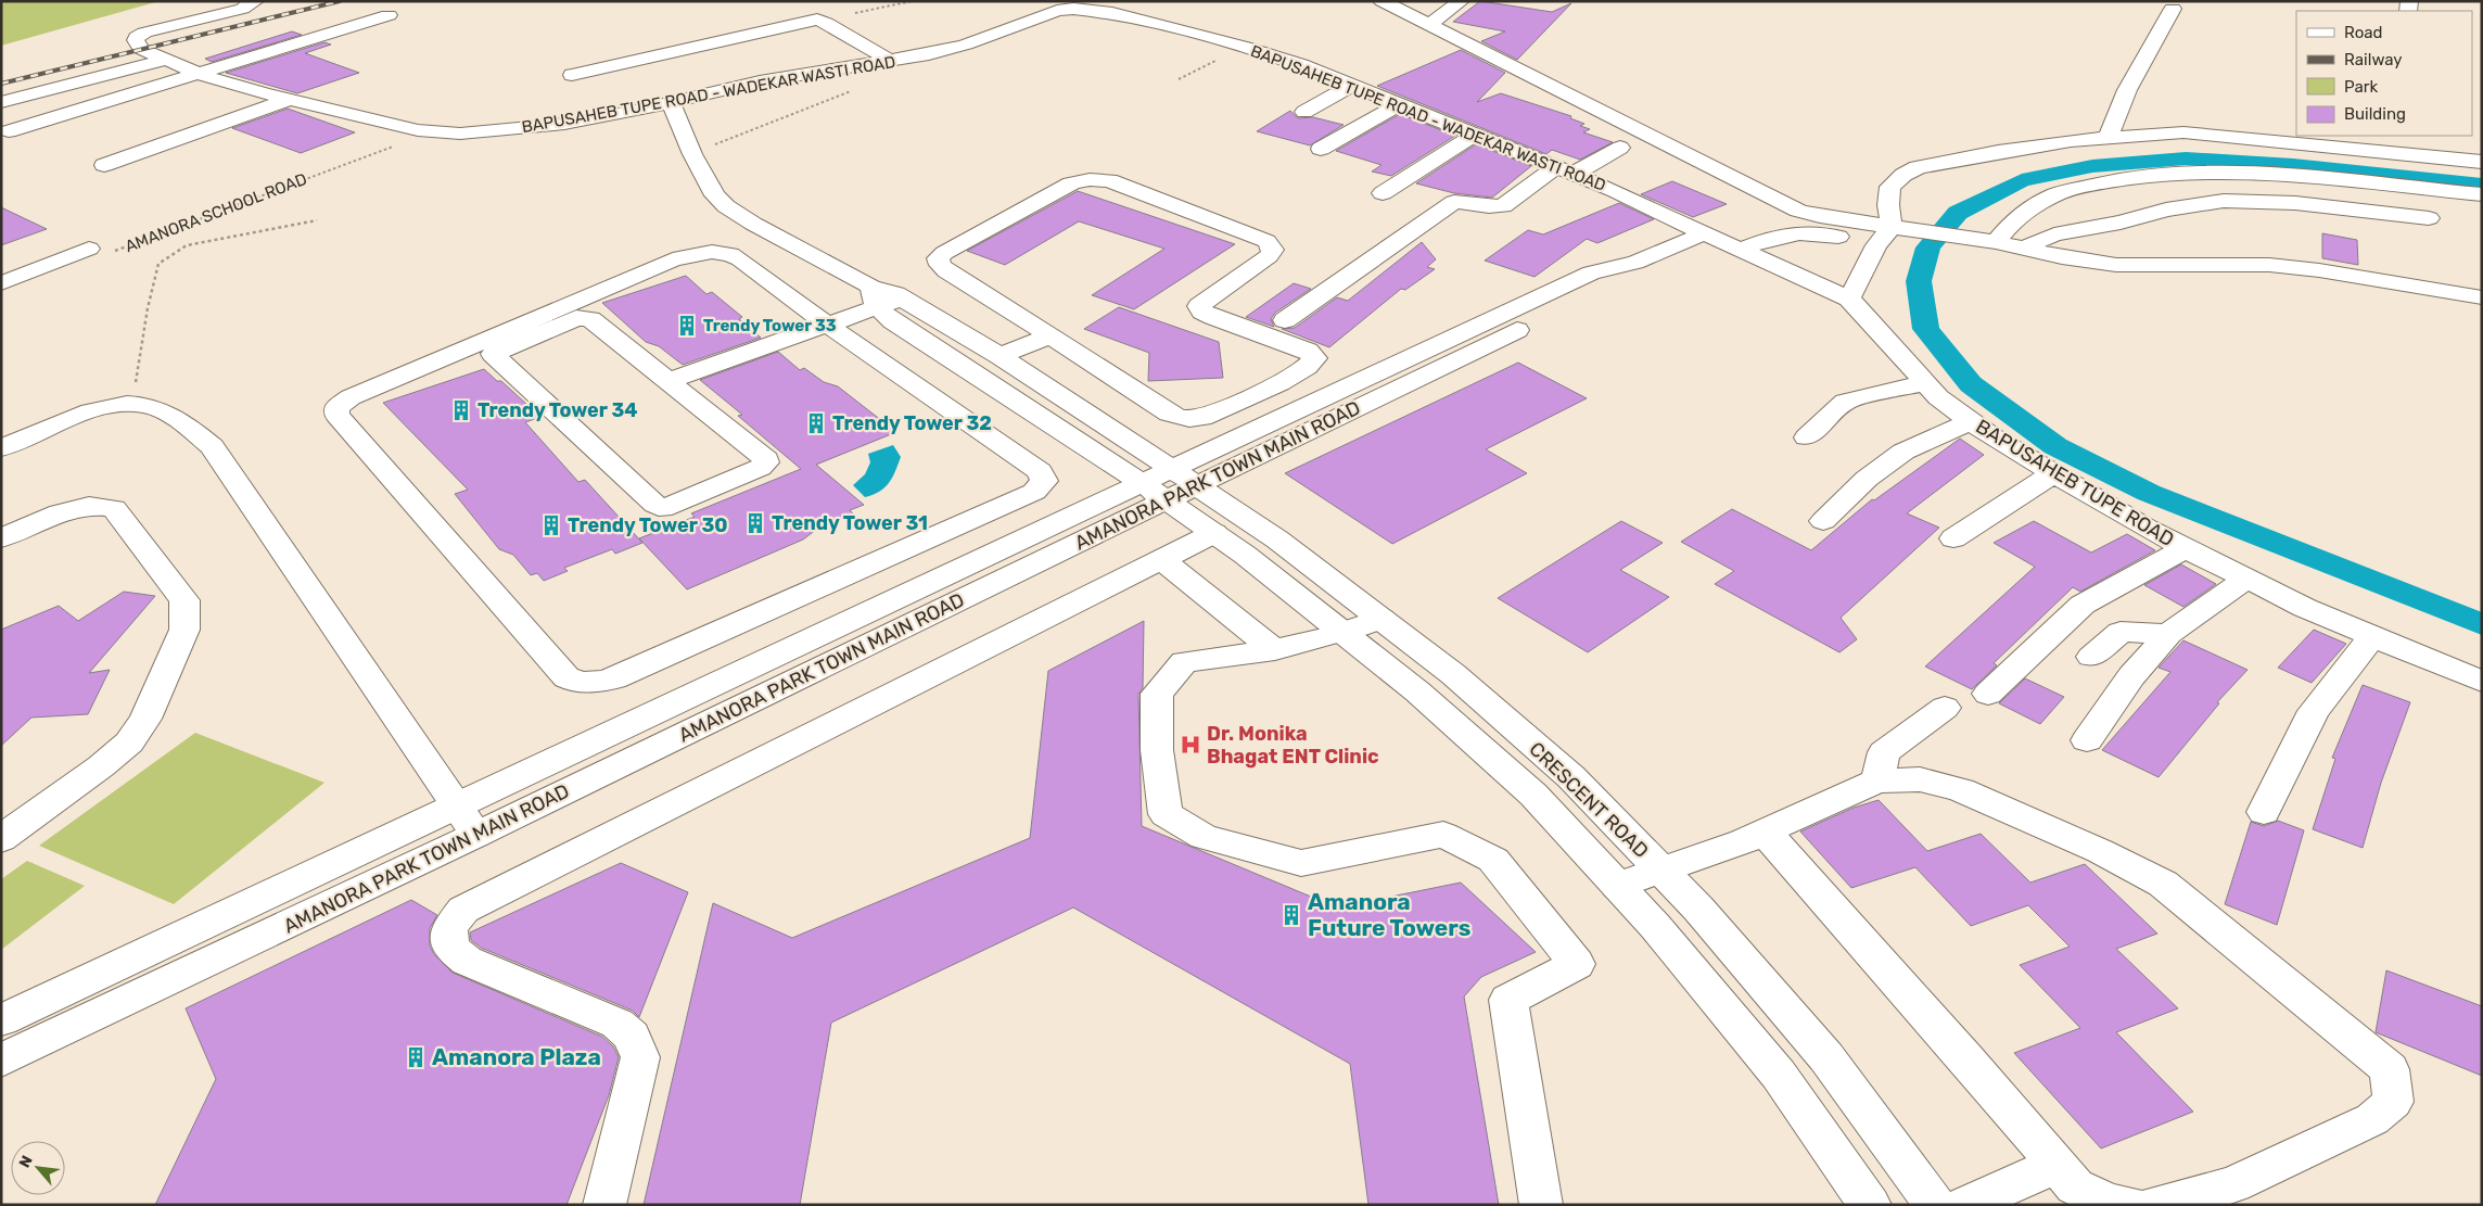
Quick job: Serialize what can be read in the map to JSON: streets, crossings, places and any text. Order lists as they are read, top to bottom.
{
  "streets": {
    "street": [
      "BAPUSAHEB TUPE ROAD - WADEKAR WASTI ROAD",
      "AMANORA PARK TOWN MAIN ROAD",
      "BAPUSAHEB TUPE ROAD",
      "CRESCENT ROAD"
    ],
    "path": ["AMANORA SCHOOL ROAD"]
  },
  "crossings": [
    ["BAPUSAHEB TUPE ROAD - WADEKAR WASTI ROAD", "AMANORA SCHOOL ROAD"],
    ["BAPUSAHEB TUPE ROAD - WADEKAR WASTI ROAD", "AMANORA PARK TOWN MAIN ROAD"],
    ["BAPUSAHEB TUPE ROAD - WADEKAR WASTI ROAD", "BAPUSAHEB TUPE ROAD"],
    ["AMANORA PARK TOWN MAIN ROAD", "BAPUSAHEB TUPE ROAD"],
    ["AMANORA PARK TOWN MAIN ROAD", "CRESCENT ROAD"]
  ],
  "places": {
    "building": [
      "Trendy Tower 33",
      "Trendy Tower 34",
      "Trendy Tower 32",
      "Trendy Tower 31",
      "Trendy Tower 30",
      "Amanora Future Towers",
      "Amanora Plaza"
    ],
    "hospital": ["Dr. Monika Bhagat ENT Clinic"]
  },
  "legend": [
    "Road",
    "Railway",
    "Park",
    "Building"
  ],
  "north": "top left"
}
